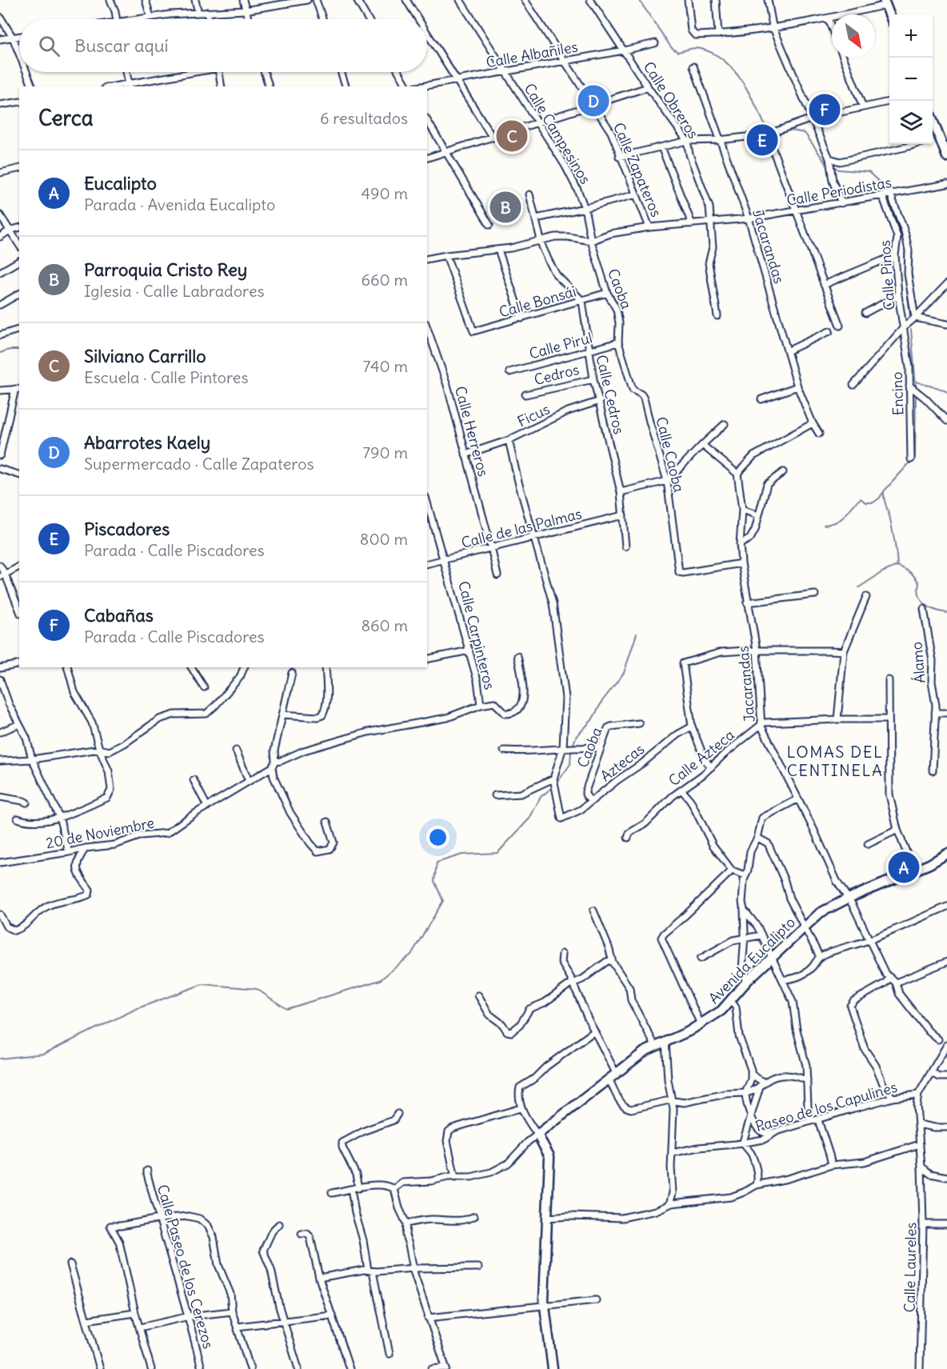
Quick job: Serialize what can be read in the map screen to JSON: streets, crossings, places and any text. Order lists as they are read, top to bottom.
{
  "streets": {
    "street": [
      "Calle Albañiles",
      "Calle Obreros",
      "Calle Campesinos",
      "Calle Zapateros",
      "Calle Periodistas",
      "Jacarandas",
      "Calle Pinos",
      "Caoba",
      "Calle Bonsái",
      "Calle Pirul",
      "Cedros",
      "Encino",
      "Calle Cedros",
      "Ficus",
      "Calle Herreros",
      "Calle Caoba",
      "Calle de las Palmas",
      "Calle Carpinteros",
      "Álamo",
      "Calle Azteca",
      "Aztecas",
      "20 de Noviembre",
      "Avenida Eucalipto",
      "Paseo de los Capulines",
      "Calle Paseo de los Cerezos",
      "Calle Laureles"
    ]
  },
  "crossings": [
    ["Calle Albañiles", "Calle Obreros"],
    ["Calle Albañiles", "Calle Campesinos"],
    ["Calle Albañiles", "Calle Zapateros"],
    ["Calle Obreros", "Calle Periodistas"],
    ["Calle Campesinos", "Caoba"],
    ["Calle Zapateros", "Calle Periodistas"],
    ["Calle Periodistas", "Jacarandas"],
    ["Calle Periodistas", "Calle Pinos"],
    ["Calle Periodistas", "Caoba"],
    ["Jacarandas", "Calle Caoba"],
    ["Jacarandas", "Calle Azteca"],
    ["Jacarandas", "Avenida Eucalipto"],
    ["Calle Pinos", "Encino"],
    ["Caoba", "Calle Bonsái"],
    ["Caoba", "Calle Pirul"],
    ["Caoba", "Calle Caoba"],
    ["Caoba", "Aztecas"],
    ["Calle Bonsái", "Calle Cedros"],
    ["Calle Pirul", "Calle Cedros"],
    ["Cedros", "Calle Cedros"],
    ["Calle Cedros", "Ficus"],
    ["Calle Cedros", "Calle de las Palmas"],
    ["Ficus", "Calle Herreros"],
    ["Calle Herreros", "Calle de las Palmas"],
    ["Calle de las Palmas", "Calle Carpinteros"],
    ["Calle Carpinteros", "20 de Noviembre"],
    ["Paseo de los Capulines", "Calle Laureles"]
  ],
  "districts": ["LOMAS DEL CENTINELA"],
  "north": "bottom right",
  "page": {
    "map_buttons": ["+", "−"],
    "search": "Buscar aquí",
    "pins": [
      "D",
      "F",
      "C",
      "E",
      "B",
      "A"
    ],
    "heading": ["Cerca", "6 resultados"],
    "list": [
      {
        "mark": "A",
        "name": "Eucalipto",
        "note": "Parada · Avenida Eucalipto",
        "value": "490 m"
      },
      {
        "mark": "B",
        "name": "Parroquia Cristo Rey",
        "note": "Iglesia · Calle Labradores",
        "value": "660 m"
      },
      {
        "mark": "C",
        "name": "Silviano Carrillo",
        "note": "Escuela · Calle Pintores",
        "value": "740 m"
      },
      {
        "mark": "D",
        "name": "Abarrotes Kaely",
        "note": "Supermercado · Calle Zapateros",
        "value": "790 m"
      },
      {
        "mark": "E",
        "name": "Piscadores",
        "note": "Parada · Calle Piscadores",
        "value": "800 m"
      },
      {
        "mark": "F",
        "name": "Cabañas",
        "note": "Parada · Calle Piscadores",
        "value": "860 m"
      }
    ]
  }
}
